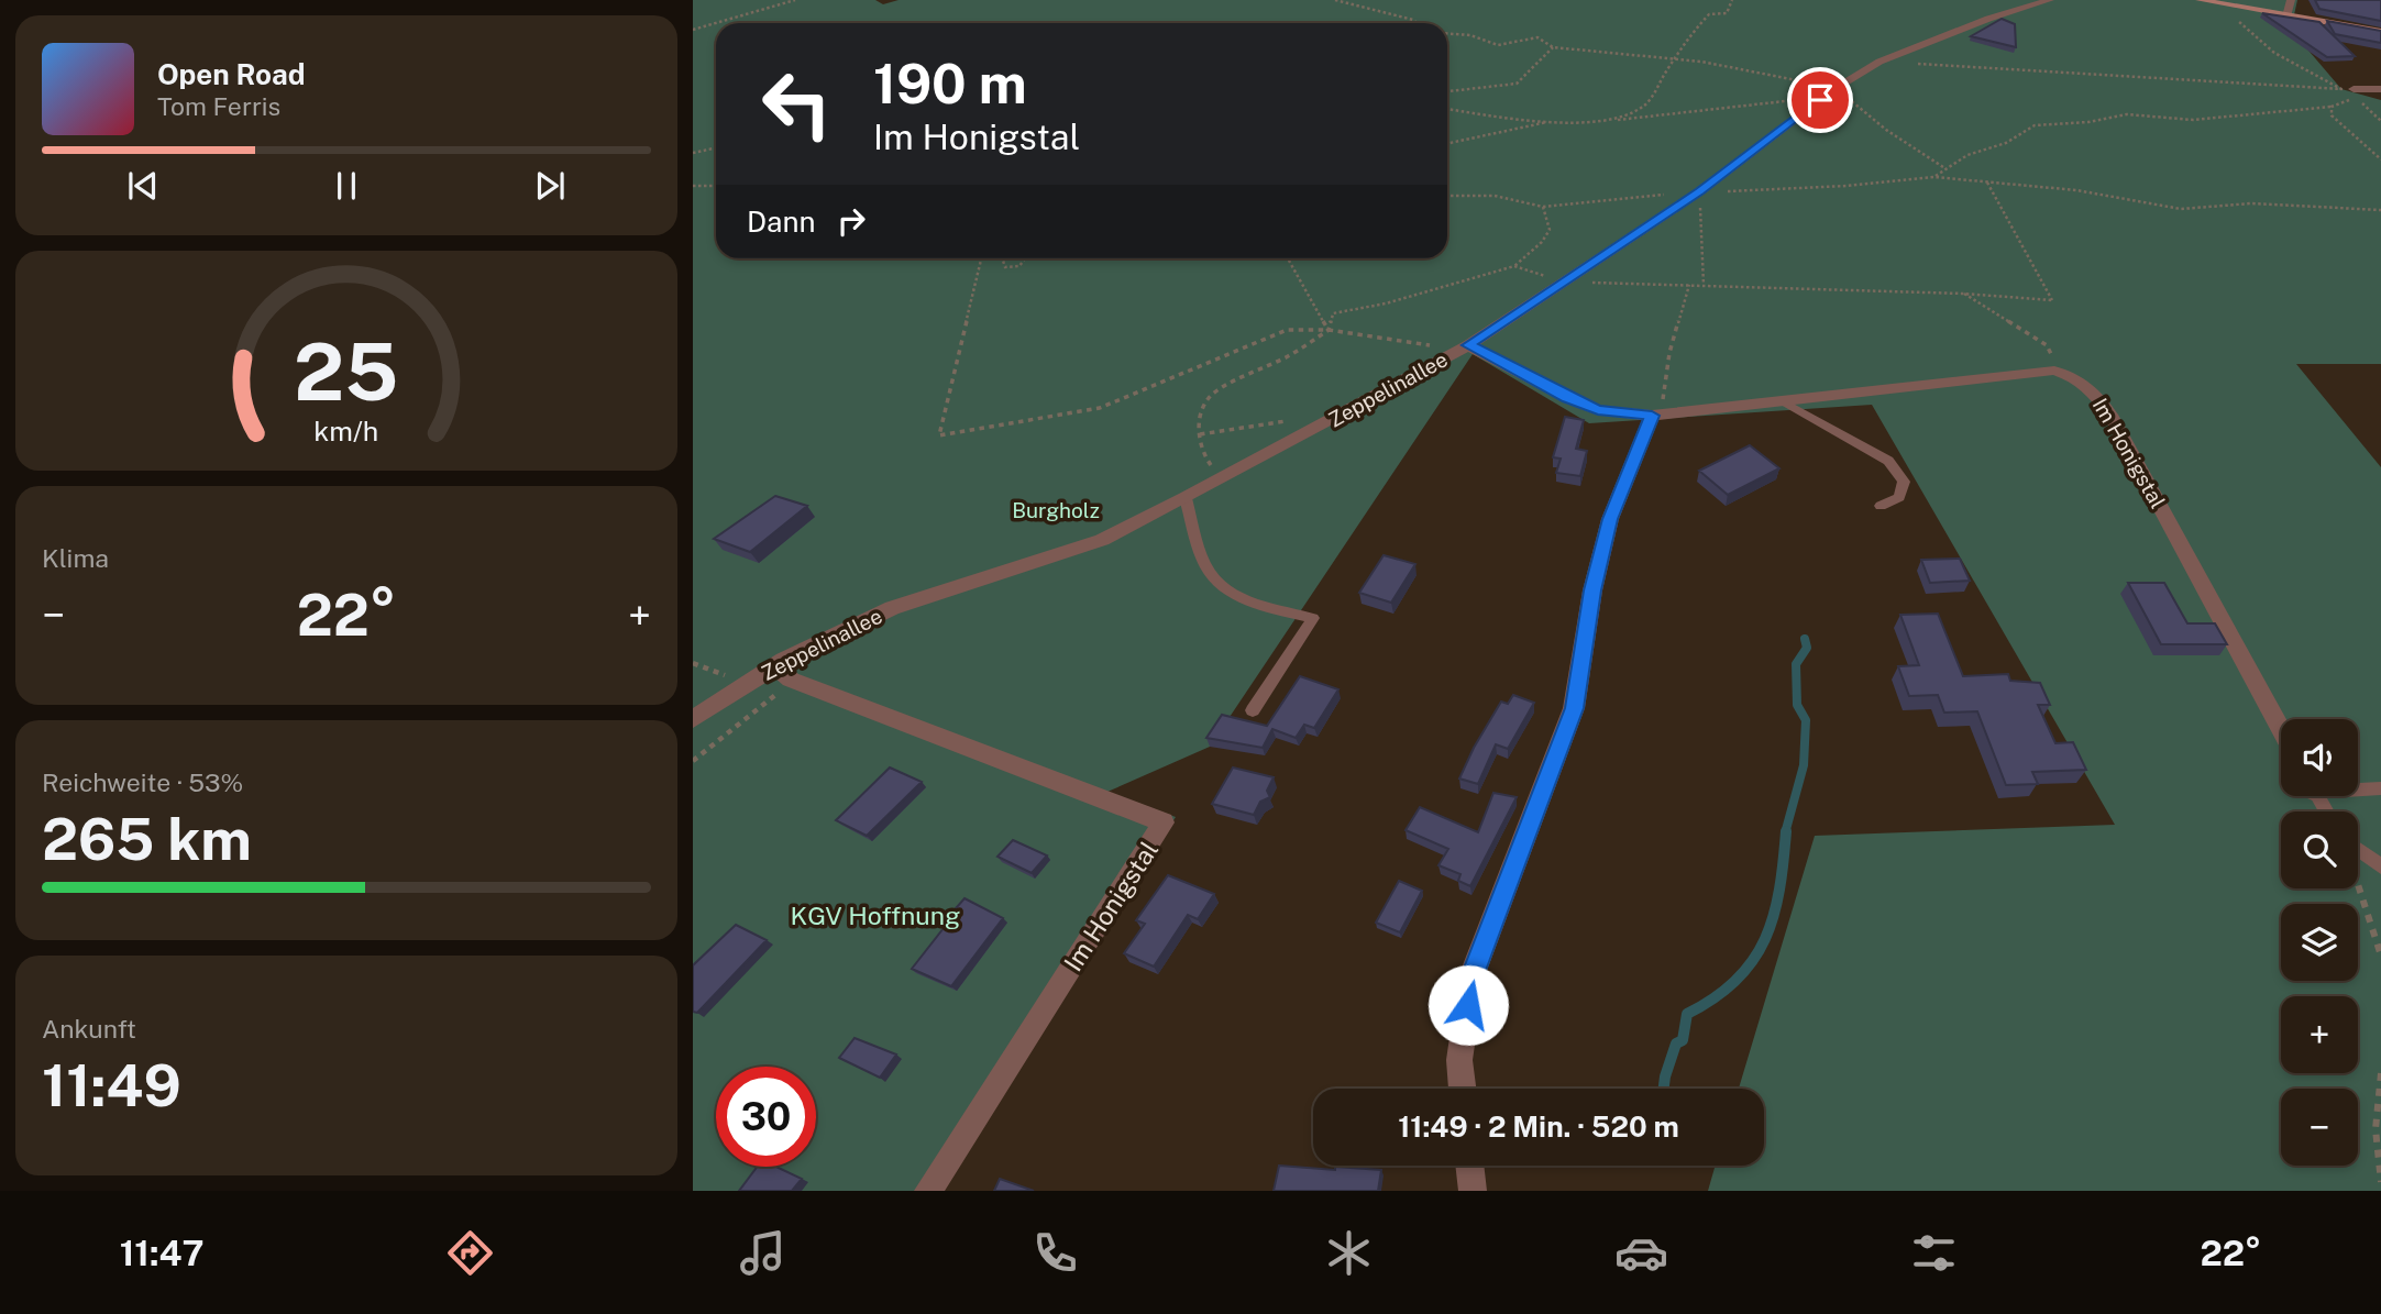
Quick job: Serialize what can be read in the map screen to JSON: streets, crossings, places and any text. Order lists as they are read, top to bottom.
{
  "streets": {
    "street": ["Zeppelinallee", "Im Honigstal"]
  },
  "crossings": [
    ["Zeppelinallee", "Im Honigstal"]
  ],
  "parks": ["Burgholz", "KGV Hoffnung"],
  "page": {
    "turn": ["190 m", "Im Honigstal"],
    "song": ["Open Road", "Tom Ferris"],
    "then": "Dann",
    "tile": [
      "Klima",
      ["Reichweite · 53%", "265 km"],
      ["Ankunft", "11:49"]
    ],
    "heat": ["−", "22°", "+"],
    "map_buttons": ["+", "−"],
    "limit": "30",
    "trip": "11:49 · 2 Min. · 520 m",
    "tabs": ["11:47", "22°"],
    "gauge": ["25", "km/h"]
  }
}
